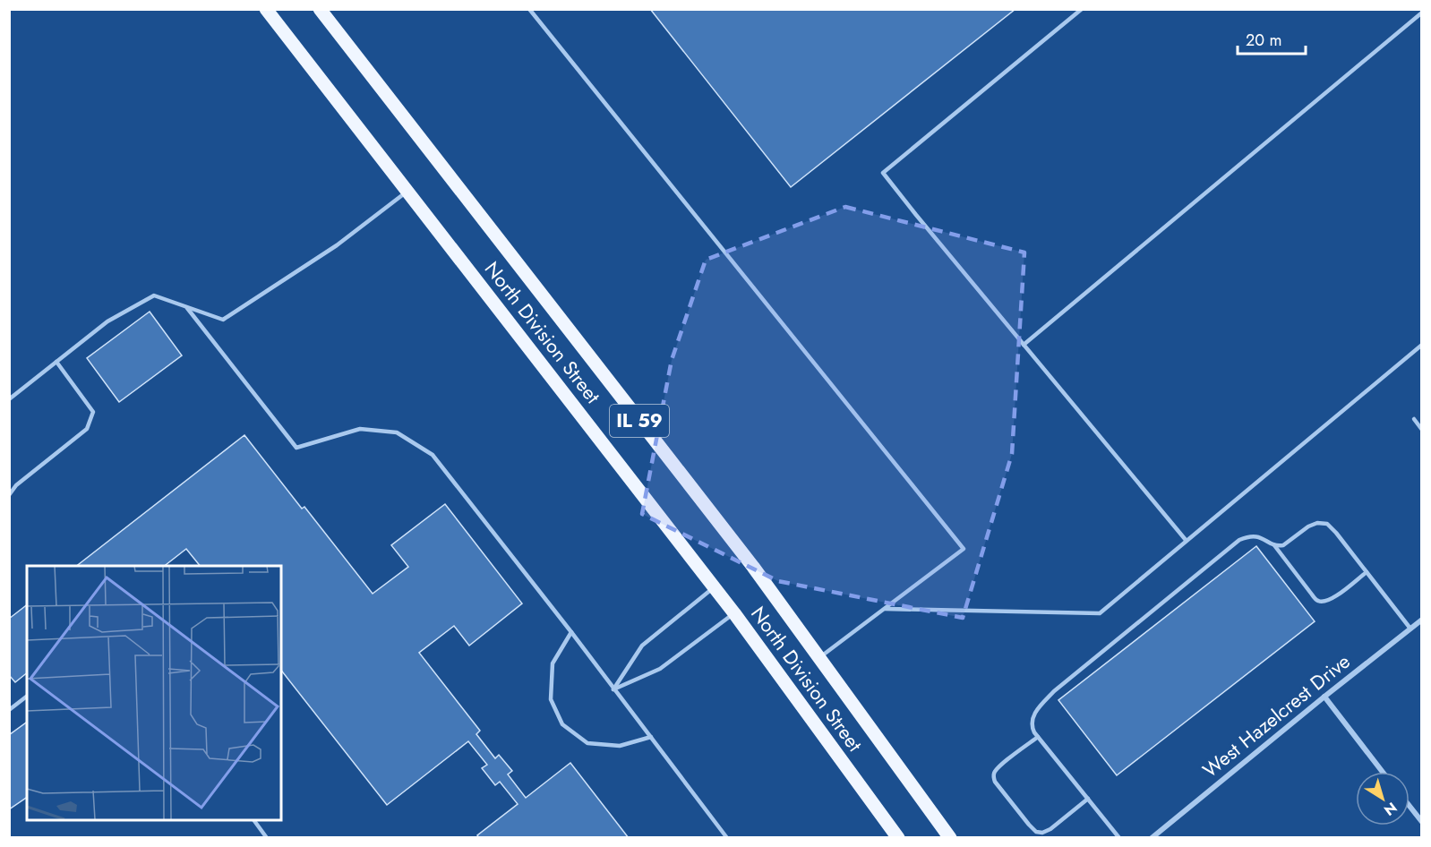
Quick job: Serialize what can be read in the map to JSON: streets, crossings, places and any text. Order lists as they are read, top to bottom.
{
  "streets": {
    "main road": ["North Division Street", "IL 59"],
    "street": ["West Hazelcrest Drive"]
  },
  "scale_bar": "20 m",
  "north": "bottom right"
}
